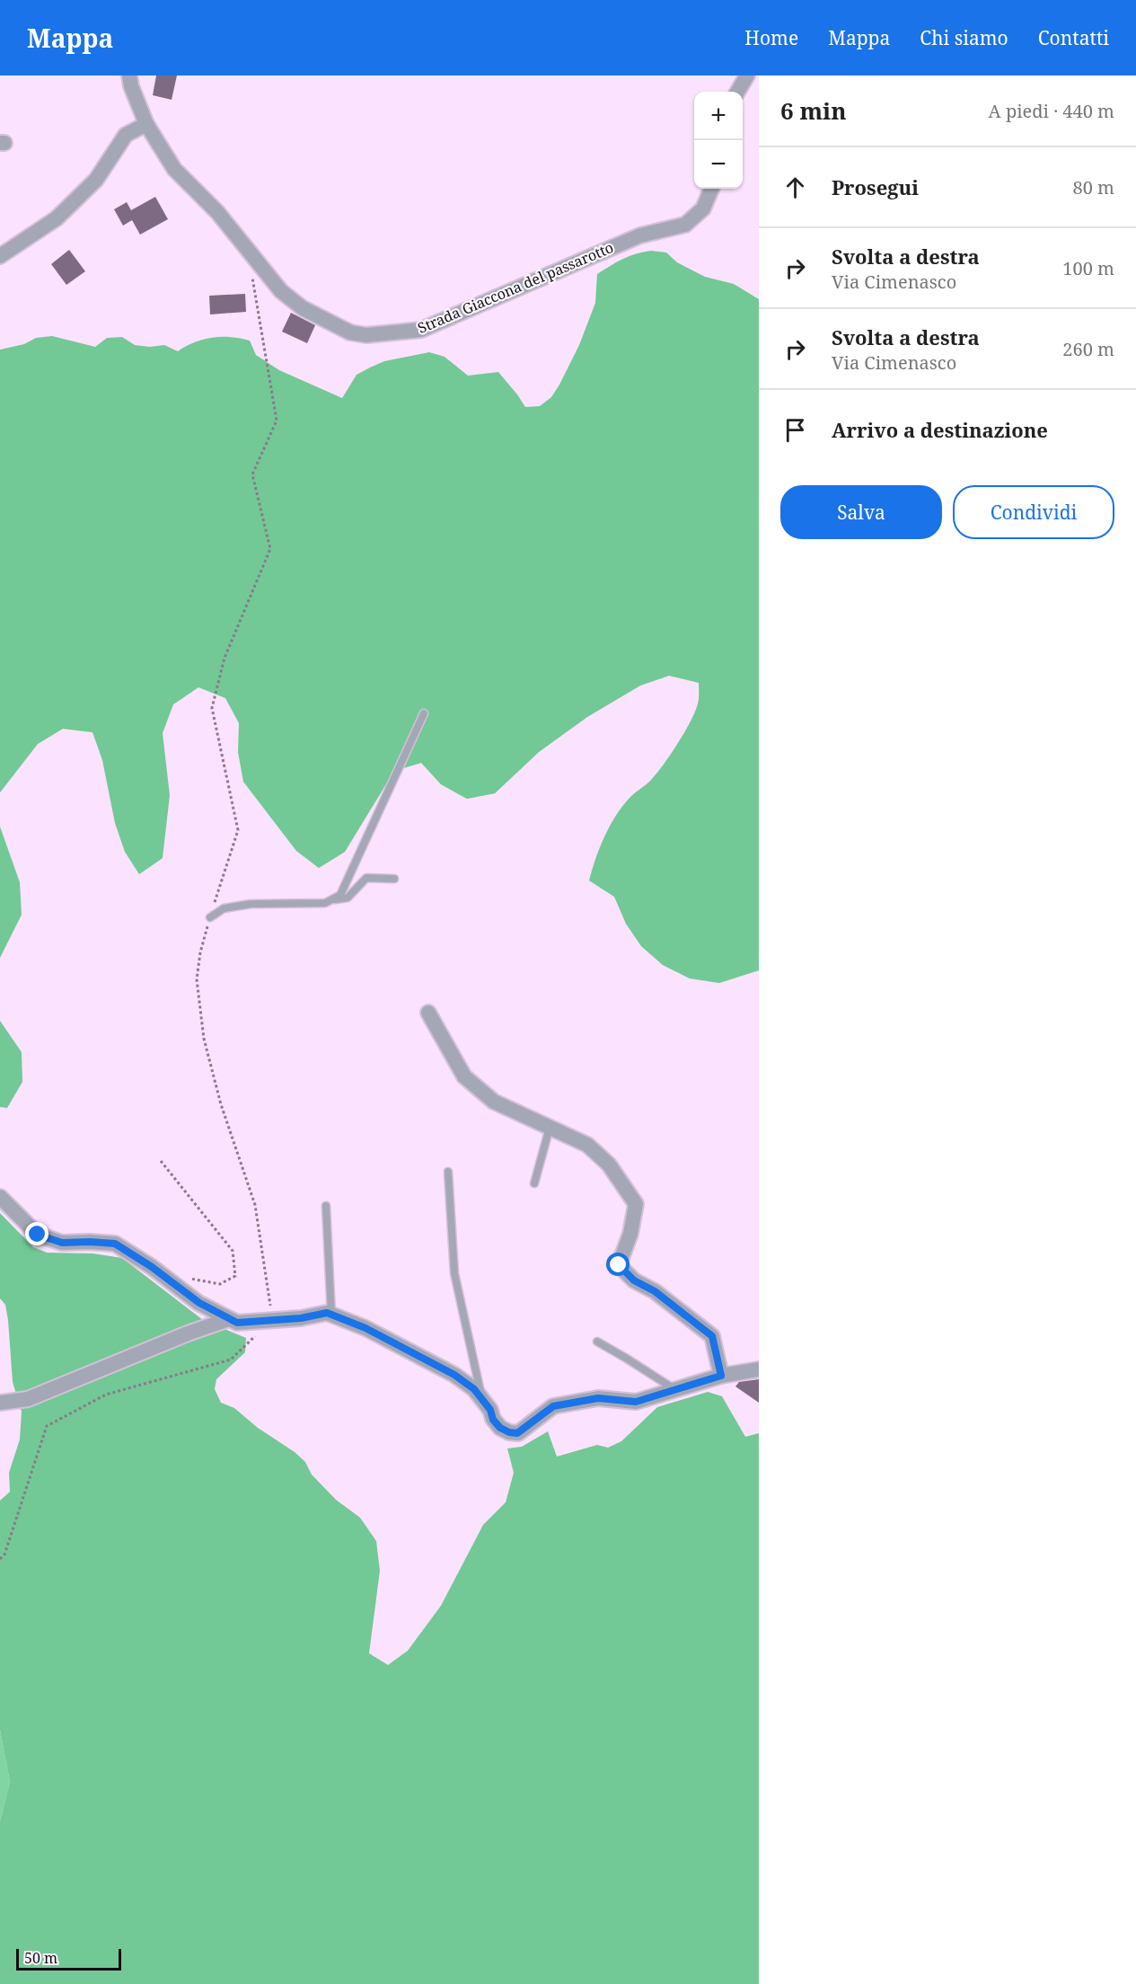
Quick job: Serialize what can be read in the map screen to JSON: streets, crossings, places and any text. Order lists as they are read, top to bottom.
{
  "streets": {
    "street": ["Strada Giaccona del passarotto"]
  },
  "scale_bar": "50 m",
  "page": {
    "header": "Mappa",
    "nav": [
      "Home",
      "Mappa",
      "Chi siamo",
      "Contatti"
    ],
    "heading": ["6 min", "A piedi · 440 m"],
    "map_buttons": ["+", "−"],
    "list": [
      ["Prosegui", "80 m"],
      ["Svolta a destra", "Via Cimenasco", "100 m"],
      ["Svolta a destra", "Via Cimenasco", "260 m"],
      "Arrivo a destinazione"
    ],
    "buttons": ["Salva", "Condividi"],
    "scale": "50 m"
  }
}
